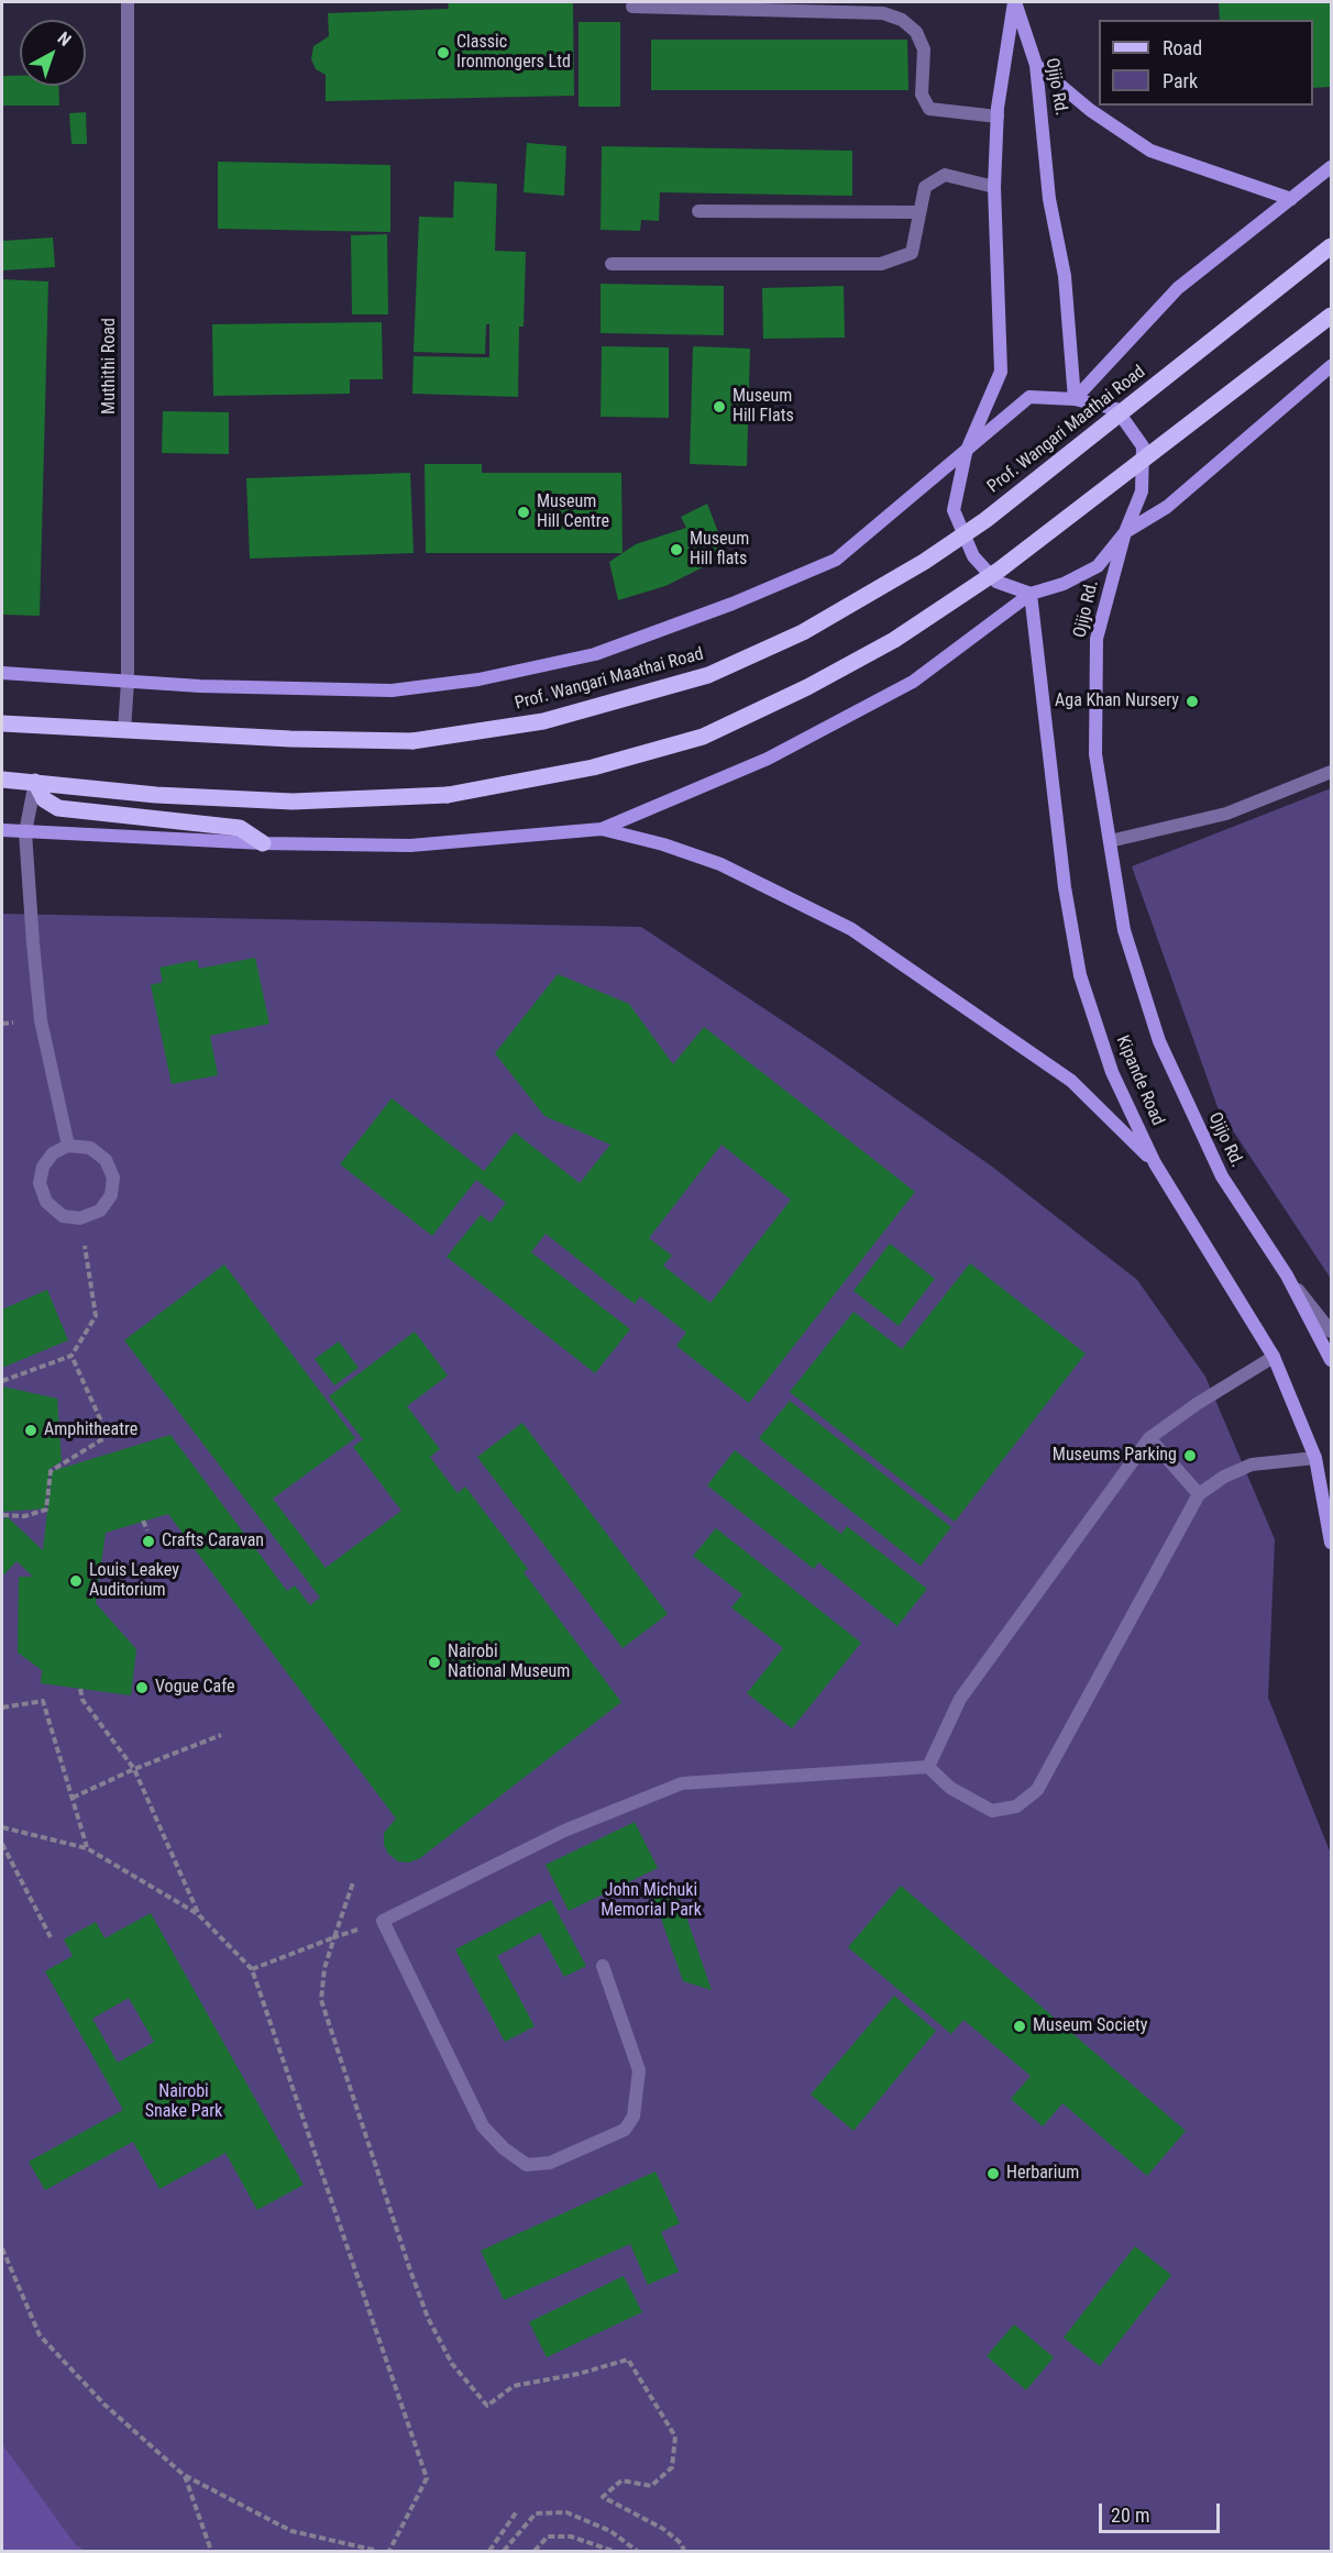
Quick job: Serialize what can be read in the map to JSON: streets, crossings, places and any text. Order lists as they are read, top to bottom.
{
  "streets": {
    "main road": ["Ojijo Rd.", "Prof. Wangari Maathai Road", "Kipande Road"],
    "street": ["Muthithi Road"]
  },
  "crossings": [
    ["Ojijo Rd.", "Prof. Wangari Maathai Road"],
    ["Ojijo Rd.", "Kipande Road"],
    ["Muthithi Road", "Prof. Wangari Maathai Road"],
    ["Prof. Wangari Maathai Road", "Kipande Road"]
  ],
  "parks": ["John Michuki Memorial Park", "Nairobi Snake Park"],
  "places": [
    "Classic Ironmongers Ltd",
    "Museum Hill Flats",
    "Museum Hill Centre",
    "Museum Hill flats",
    "Aga Khan Nursery",
    "Amphitheatre",
    "Museums Parking",
    "Crafts Caravan",
    "Louis Leakey Auditorium",
    "Nairobi National Museum",
    "Vogue Cafe",
    "Museum Society",
    "Herbarium"
  ],
  "legend": ["Road", "Park"],
  "scale_bar": "20 m",
  "north": "top right"
}
